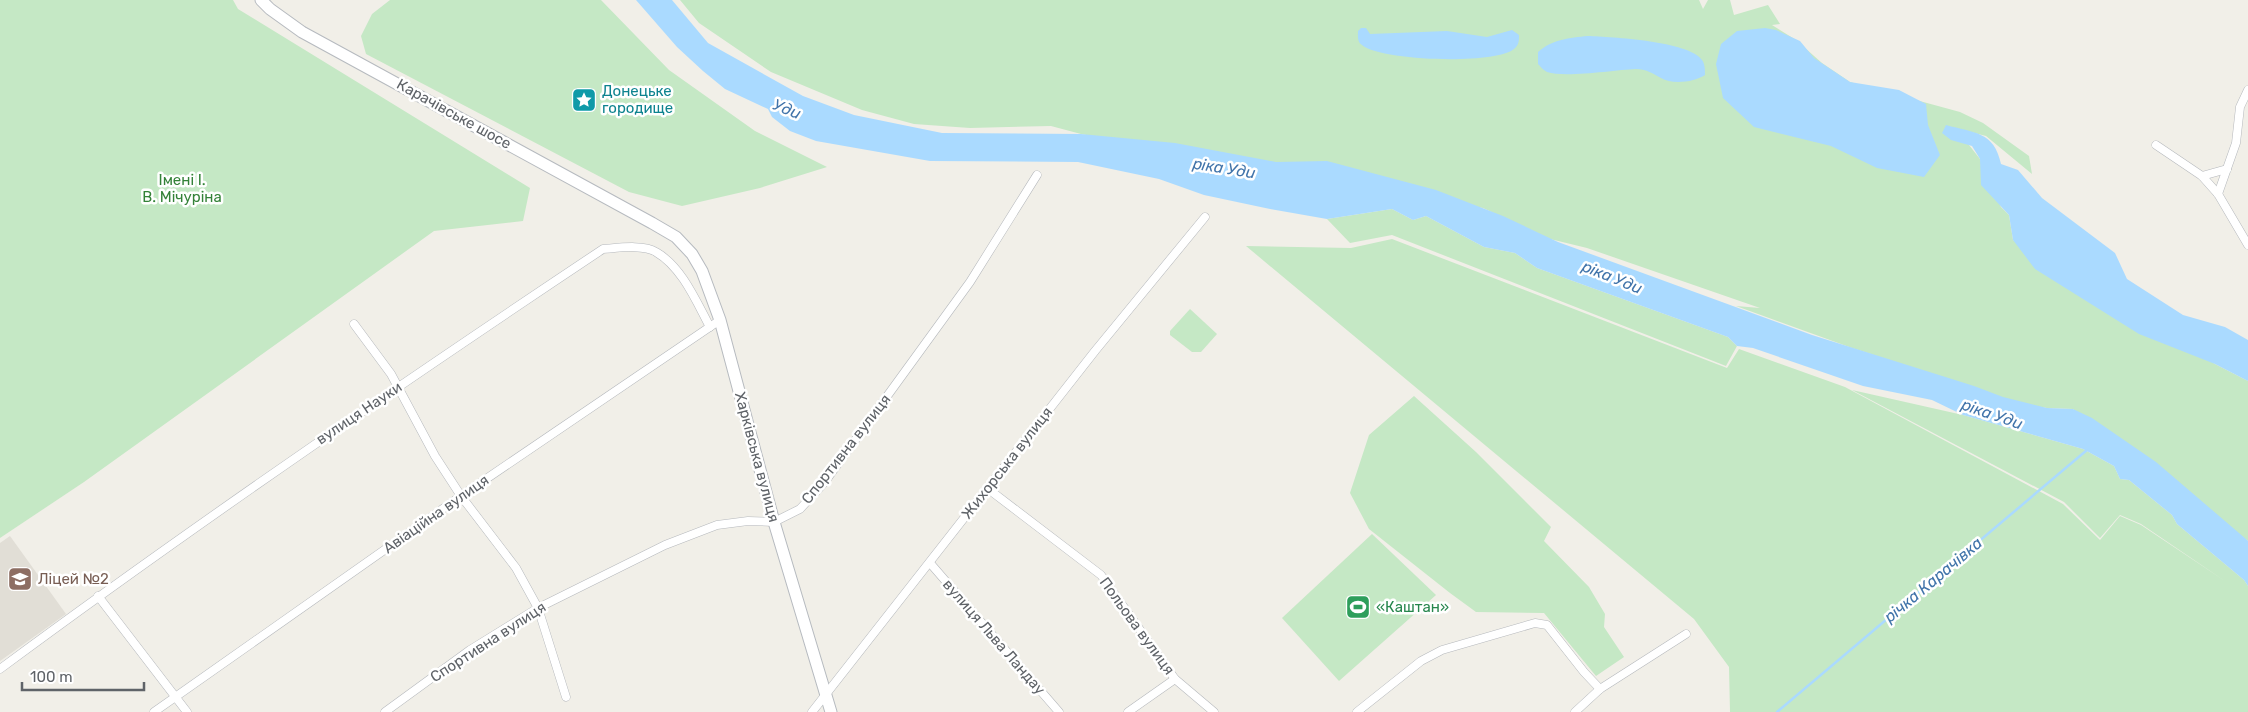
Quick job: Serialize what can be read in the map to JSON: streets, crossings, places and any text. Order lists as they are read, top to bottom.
{
  "streets": {
    "main road": ["Карачівське шосе", "Харківська вулиця"],
    "street": [
      "вулиця Науки",
      "Спортивна вулиця",
      "Жихорська вулиця",
      "Авіаційна вулиця",
      "Польова вулиця",
      "вулиця Льва Ландау"
    ]
  },
  "crossings": [
    ["Карачівське шосе", "Харківська вулиця"],
    ["вулиця Науки", "Авіаційна вулиця"],
    ["Спортивна вулиця", "Харківська вулиця"],
    ["Харківська вулиця", "Жихорська вулиця"],
    ["Харківська вулиця", "Авіаційна вулиця"],
    ["Жихорська вулиця", "Польова вулиця"],
    ["Жихорська вулиця", "вулиця Льва Ландау"]
  ],
  "water": ["Уди", "ріка Уди", "річка Карачівка"],
  "parks": ["Імені І. В. Мічуріна"],
  "places": {
    "place": ["Донецьке городище"],
    "school or university": ["Ліцей №2"],
    "sports": ["«Каштан»"]
  },
  "scale_bar": "100 m"
}
